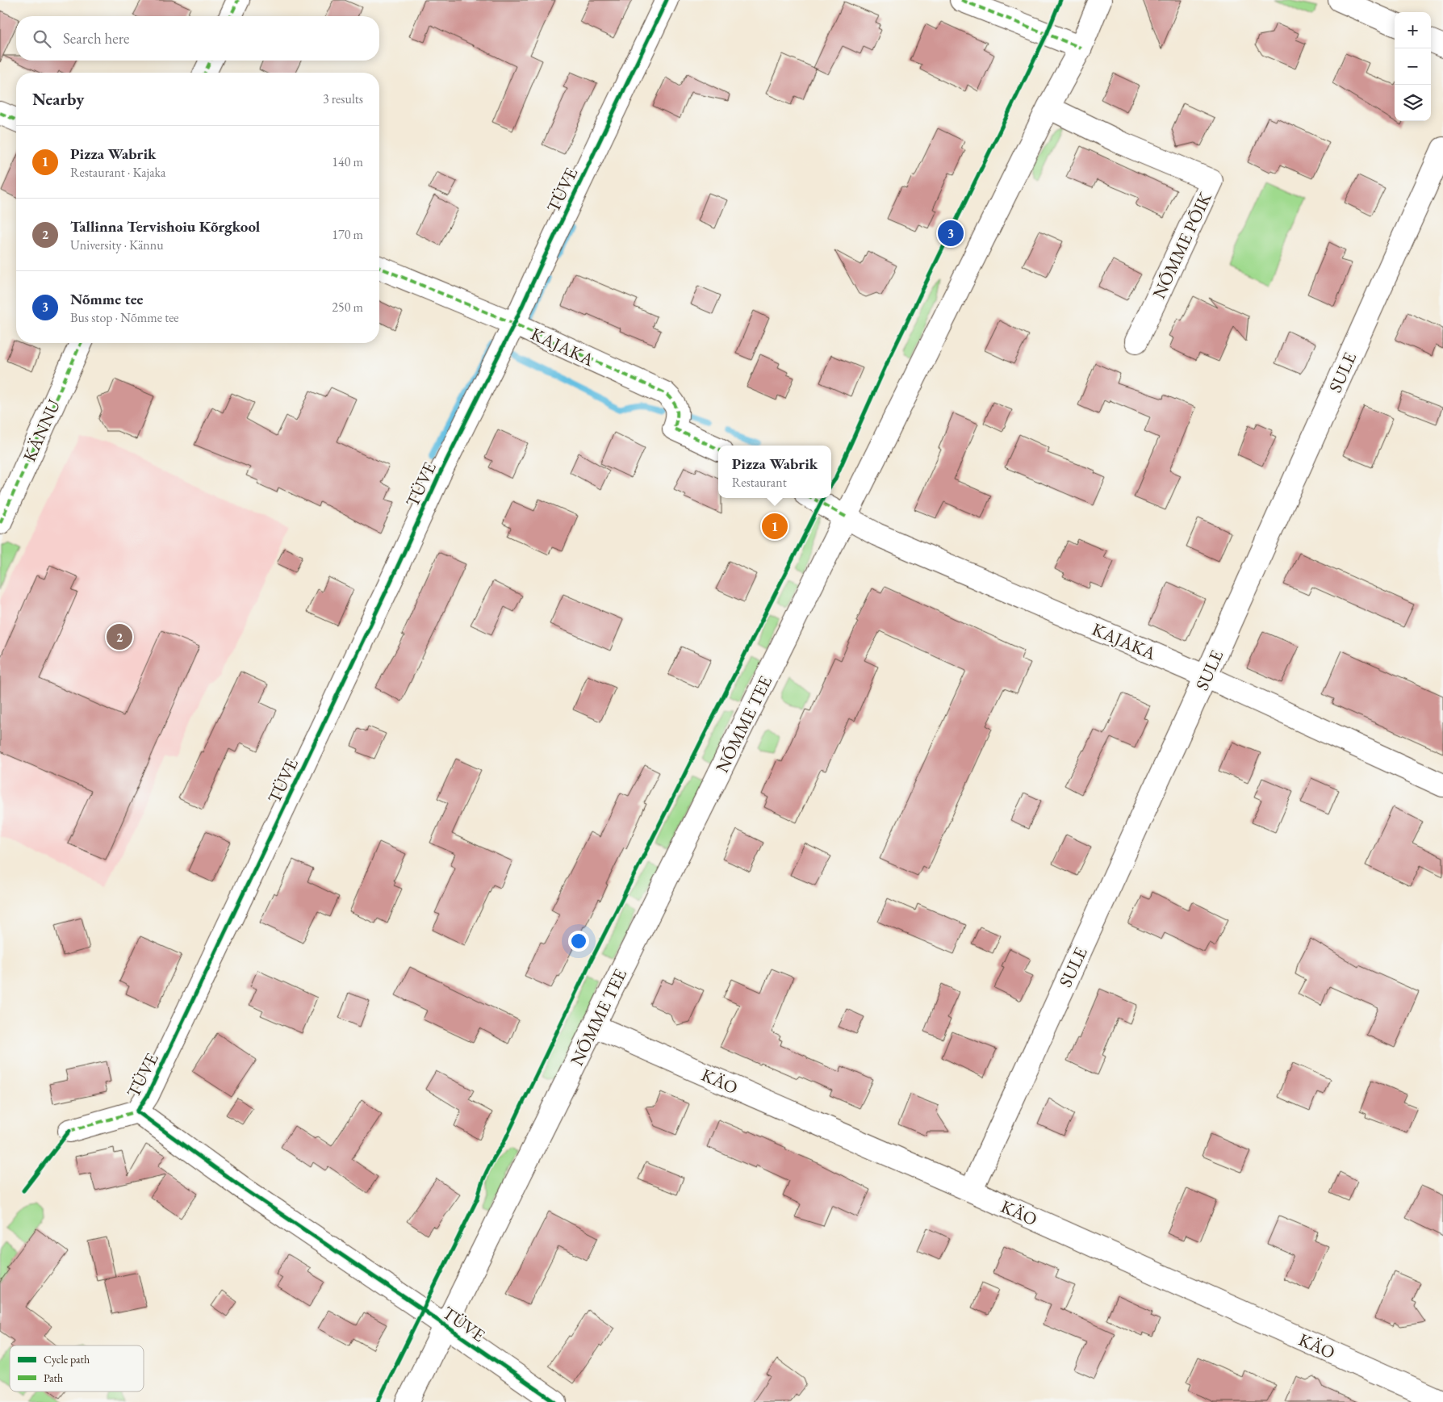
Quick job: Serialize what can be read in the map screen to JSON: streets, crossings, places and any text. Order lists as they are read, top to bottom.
{
  "streets": {
    "street": [
      "TÜVE",
      "NÕMME PÕIK",
      "KAJAKA",
      "SULE",
      "KÄNNU",
      "NÕMME TEE",
      "KÄO"
    ]
  },
  "crossings": [
    ["TÜVE", "KAJAKA"],
    ["TÜVE", "NÕMME TEE"],
    ["NÕMME PÕIK", "NÕMME TEE"],
    ["KAJAKA", "SULE"],
    ["KAJAKA", "NÕMME TEE"],
    ["SULE", "KÄO"],
    ["NÕMME TEE", "KÄO"]
  ],
  "legend": ["Cycle path", "Path"],
  "page": {
    "map_buttons": ["+", "−"],
    "search": "Search here",
    "heading": ["Nearby", "3 results"],
    "list": [
      {
        "mark": "1",
        "name": "Pizza Wabrik",
        "note": "Restaurant · Kajaka",
        "value": "140 m"
      },
      {
        "mark": "2",
        "name": "Tallinna Tervishoiu Kõrgkool",
        "note": "University · Kännu",
        "value": "170 m"
      },
      {
        "mark": "3",
        "name": "Nõmme tee",
        "note": "Bus stop · Nõmme tee",
        "value": "250 m"
      }
    ],
    "pins": ["3", "1", "2"],
    "popup": ["Pizza Wabrik", "Restaurant"]
  }
}
